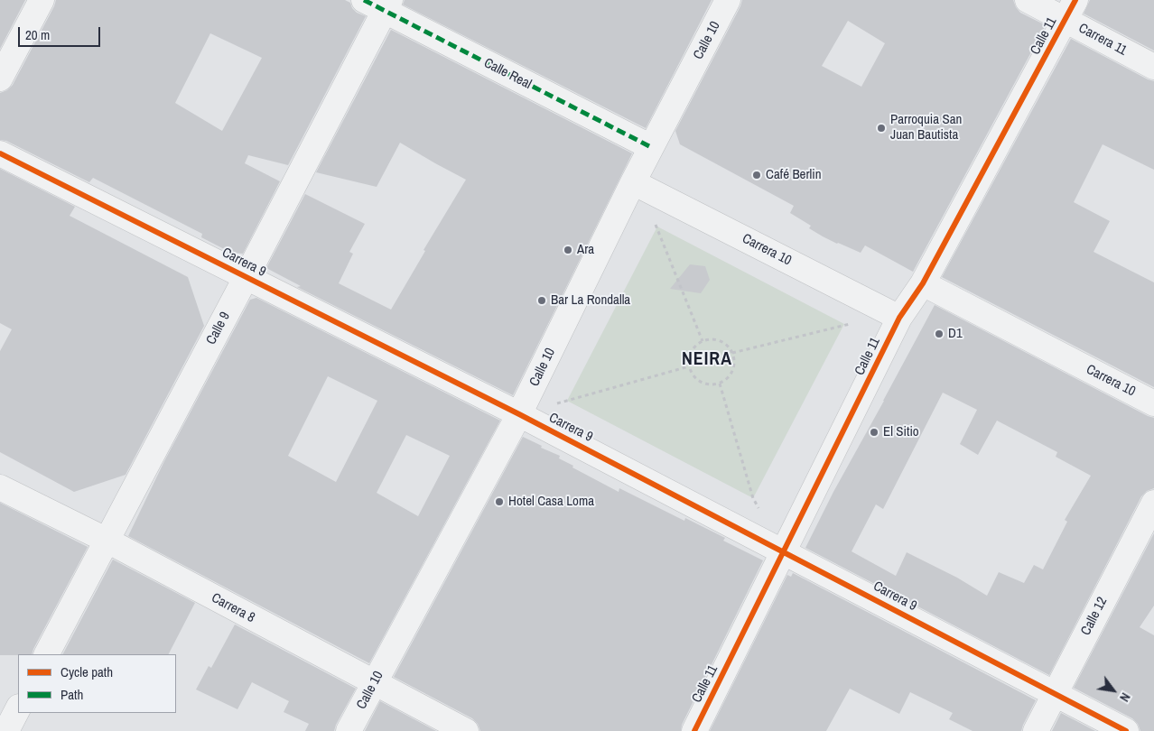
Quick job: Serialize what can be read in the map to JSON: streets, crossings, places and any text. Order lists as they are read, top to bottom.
{
  "streets": {
    "street": [
      "Calle 11",
      "Carrera 11",
      "Calle 10",
      "Calle Real",
      "Carrera 10",
      "Carrera 9",
      "Calle 9",
      "Carrera 8",
      "Calle 12"
    ]
  },
  "crossings": [
    ["Calle 11", "Carrera 11"],
    ["Calle 11", "Carrera 10"],
    ["Calle 11", "Carrera 9"],
    ["Calle 10", "Calle Real"],
    ["Calle 10", "Carrera 10"],
    ["Calle 10", "Carrera 9"],
    ["Calle 10", "Carrera 8"],
    ["Calle Real", "Calle 9"],
    ["Carrera 9", "Calle 9"],
    ["Carrera 9", "Calle 12"],
    ["Calle 9", "Carrera 8"]
  ],
  "districts": ["NEIRA"],
  "places": [
    "Parroquia San Juan Bautista",
    "Café Berlin",
    "Ara",
    "Bar La Rondalla",
    "D1",
    "El Sitio",
    "Hotel Casa Loma"
  ],
  "legend": ["Cycle path", "Path"],
  "scale_bar": "20 m",
  "north": "bottom right"
}
